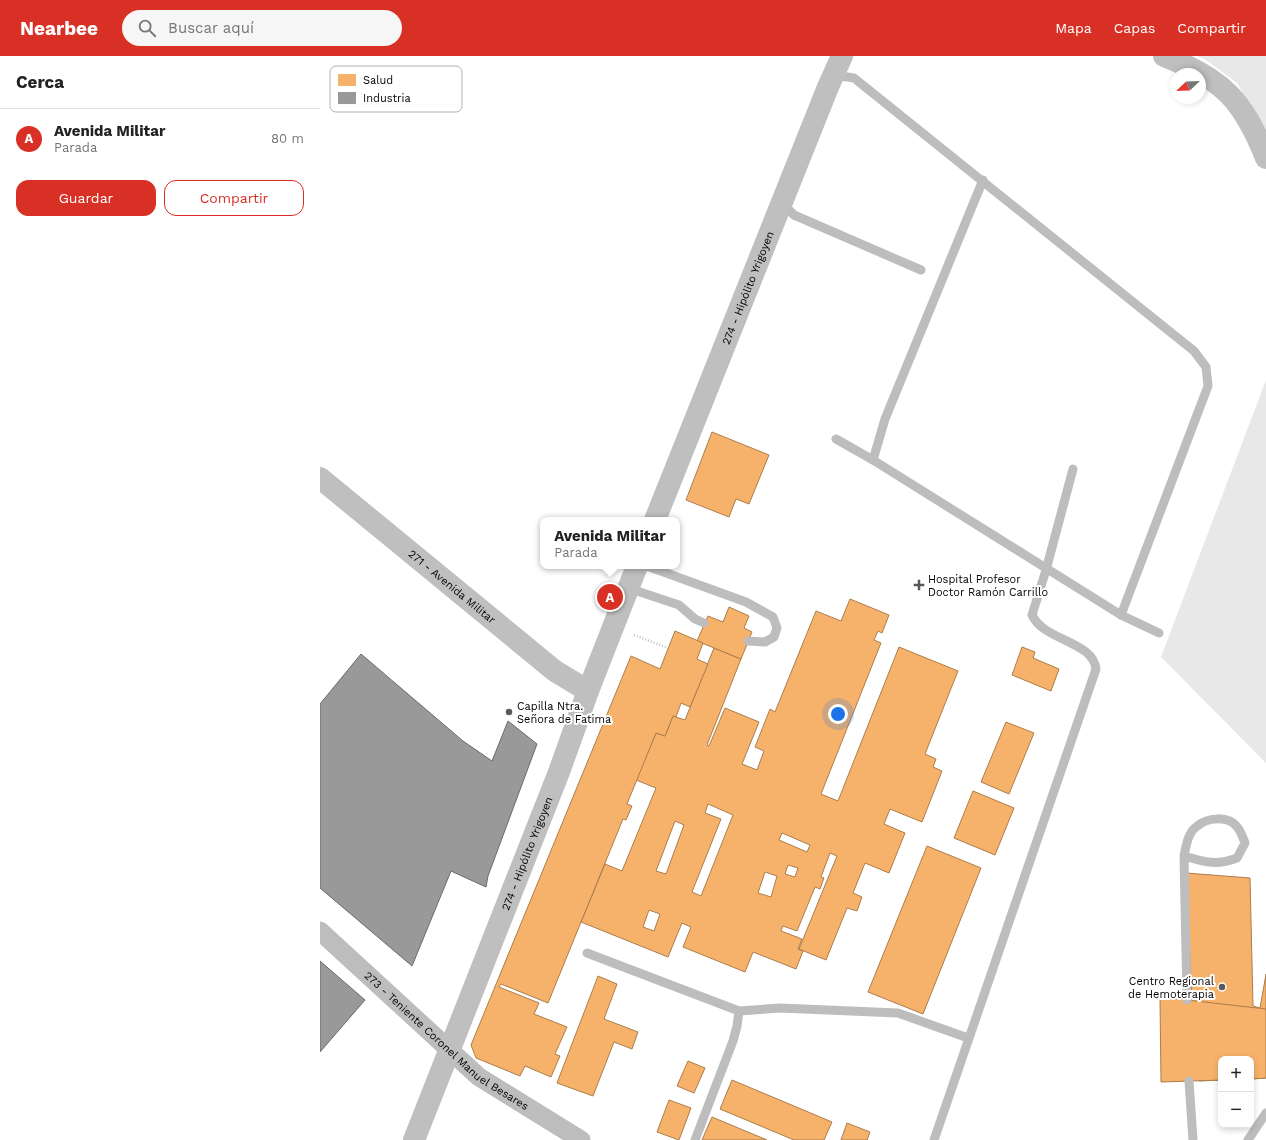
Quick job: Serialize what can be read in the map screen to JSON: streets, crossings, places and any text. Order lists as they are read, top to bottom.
{
  "streets": {
    "street": ["274 - Hipólito Yrigoyen", "271 - Avenida Militar", "273 - Teniente Coronel Manuel Besares"]
  },
  "crossings": [
    ["274 - Hipólito Yrigoyen", "271 - Avenida Militar"],
    ["274 - Hipólito Yrigoyen", "273 - Teniente Coronel Manuel Besares"]
  ],
  "places": {
    "health": ["Hospital Profesor Doctor Ramón Carrillo"],
    "other": ["Capilla Ntra. Señora de Fatima", "Centro Regional de Hemoterapia"]
  },
  "legend": ["Salud", "Industria"],
  "north": "bottom left",
  "page": {
    "header": "Nearbee",
    "search": "Buscar aquí",
    "nav": ["Mapa", "Capas", "Compartir"],
    "heading": "Cerca",
    "list": [
      {
        "mark": "A",
        "name": "Avenida Militar",
        "note": "Parada",
        "value": "80 m"
      }
    ],
    "buttons": ["Guardar", "Compartir"],
    "popup": ["Avenida Militar", "Parada"],
    "pins": "A",
    "map_buttons": ["+", "−"]
  }
}
